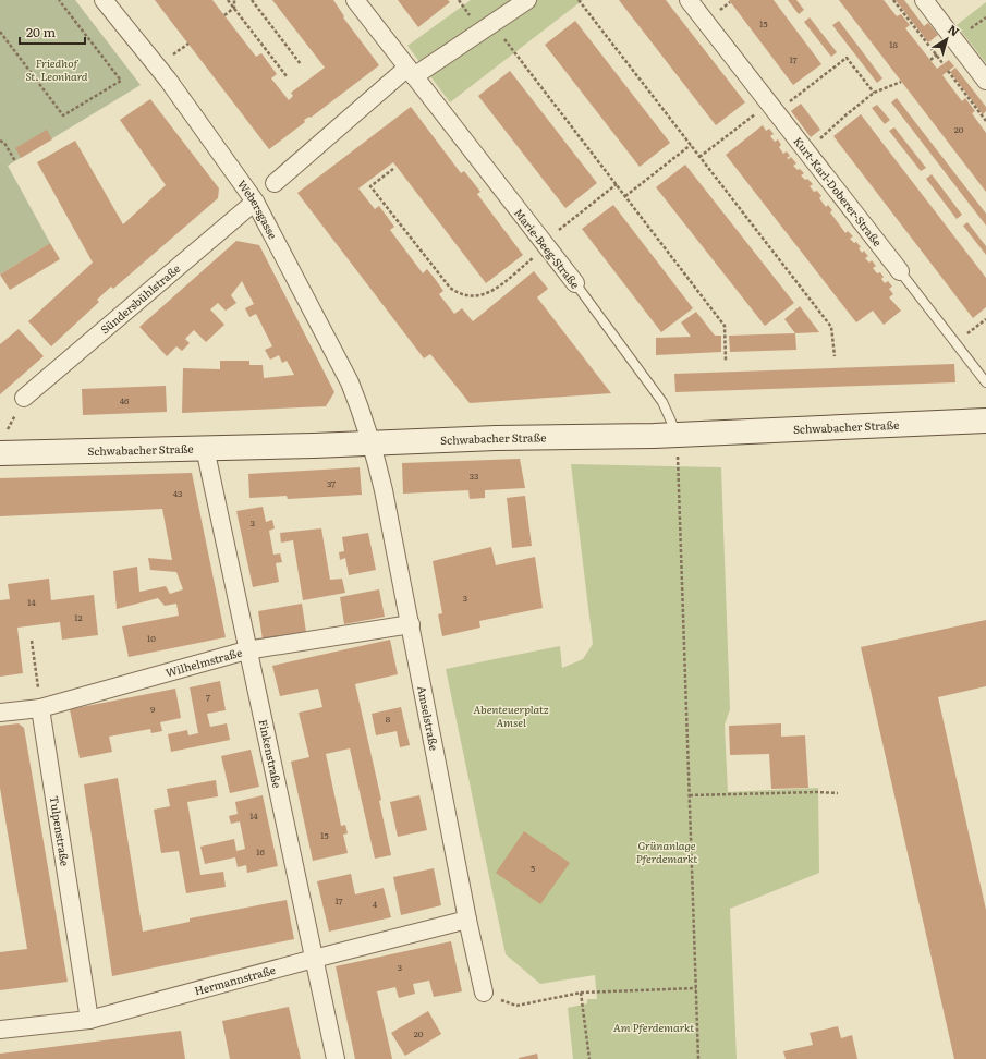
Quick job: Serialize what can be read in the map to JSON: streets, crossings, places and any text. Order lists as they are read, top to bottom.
{
  "streets": {
    "main road": ["Schwabacher Straße"],
    "street": [
      "Kurt-Karl-Doberer-Straße",
      "Webersgasse",
      "Marie-Beeg-Straße",
      "Sündersbühlstraße",
      "Wilhelmstraße",
      "Amselstraße",
      "Finkenstraße",
      "Tulpenstraße",
      "Hermannstraße"
    ]
  },
  "crossings": [
    ["Webersgasse", "Sündersbühlstraße"],
    ["Webersgasse", "Schwabacher Straße"],
    ["Webersgasse", "Amselstraße"],
    ["Marie-Beeg-Straße", "Schwabacher Straße"],
    ["Schwabacher Straße", "Amselstraße"],
    ["Schwabacher Straße", "Finkenstraße"],
    ["Wilhelmstraße", "Amselstraße"],
    ["Wilhelmstraße", "Finkenstraße"],
    ["Wilhelmstraße", "Tulpenstraße"],
    ["Amselstraße", "Hermannstraße"],
    ["Finkenstraße", "Hermannstraße"],
    ["Tulpenstraße", "Hermannstraße"]
  ],
  "parks": [
    "Friedhof St. Leonhard",
    "Abenteuerplatz Amsel",
    "Grünanlage Pferdemarkt",
    "Am Pferdemarkt"
  ],
  "house_numbers": [
    "15",
    "18",
    "17",
    "20",
    "46",
    "33",
    "37",
    "43",
    "3",
    "3",
    "14",
    "12",
    "10",
    "7",
    "9",
    "8",
    "14",
    "15",
    "16",
    "5",
    "17",
    "4",
    "3",
    "20"
  ],
  "scale_bar": "20 m",
  "north": "top right"
}
